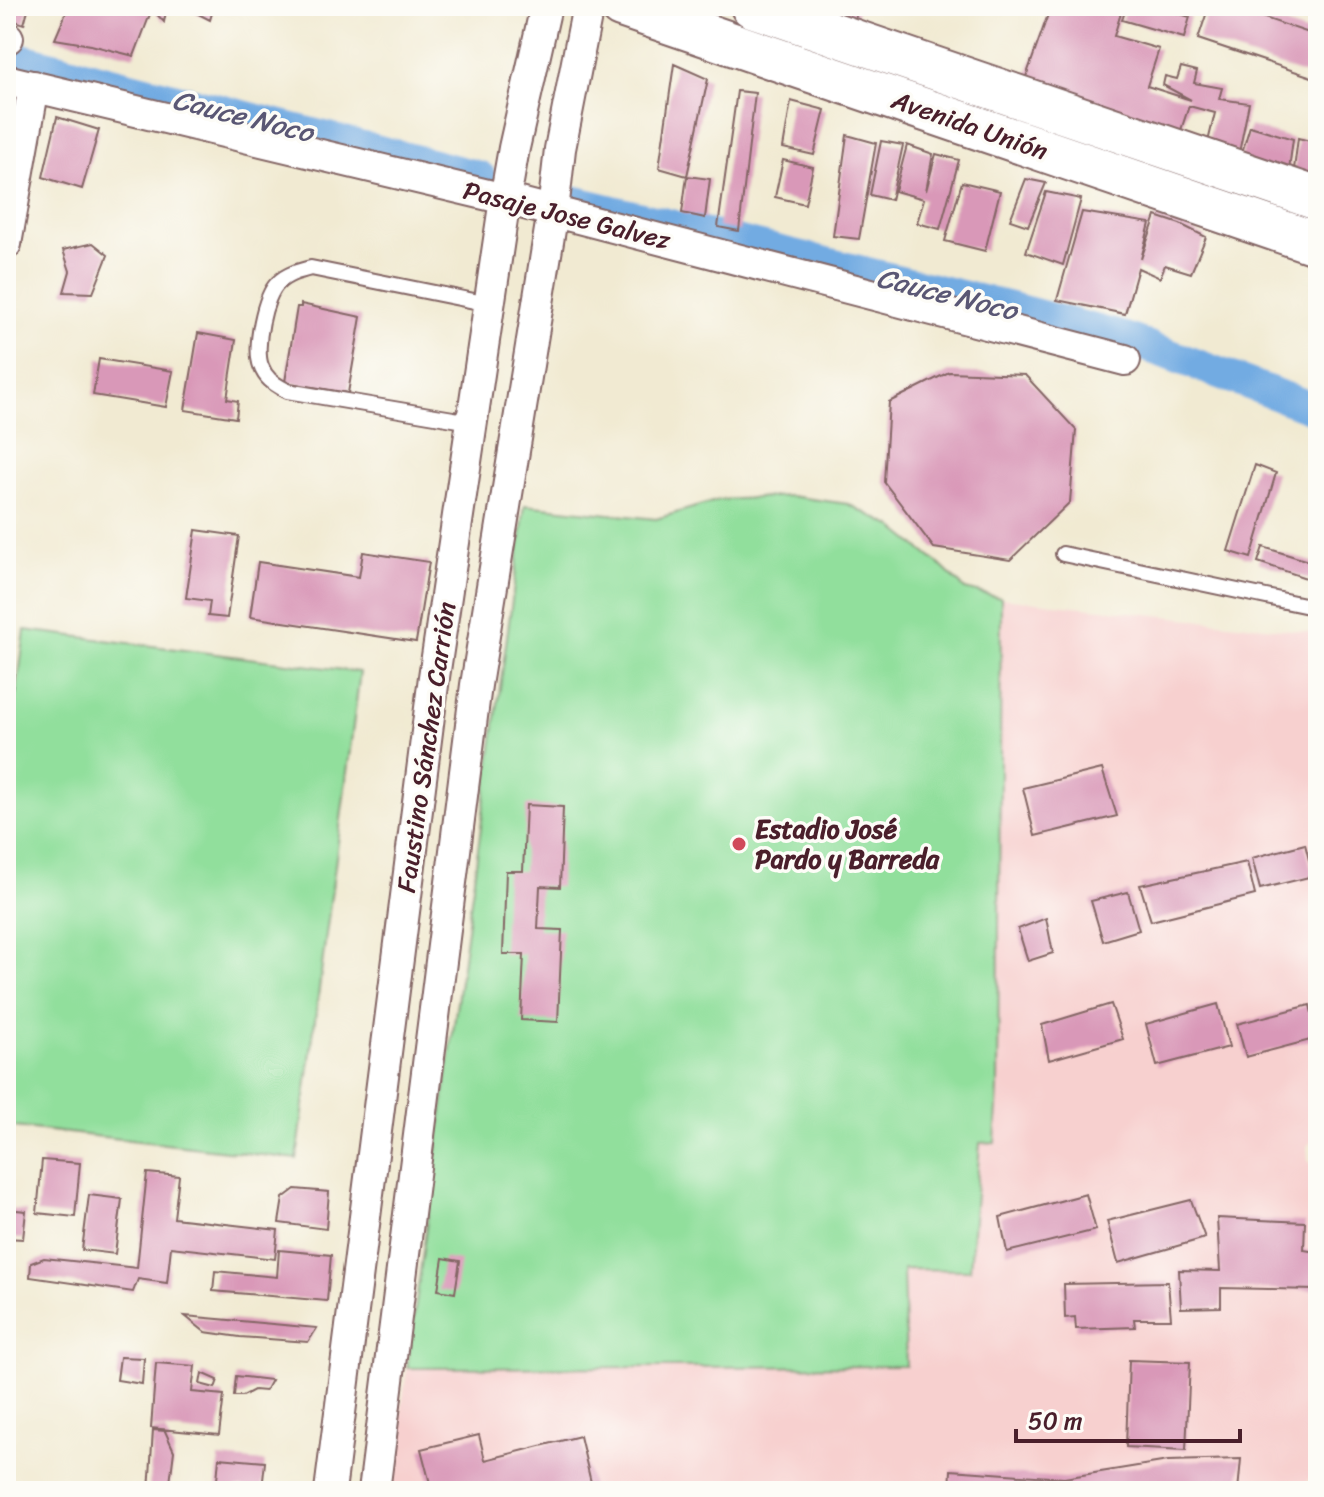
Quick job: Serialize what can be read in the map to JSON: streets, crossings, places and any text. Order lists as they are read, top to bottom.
{
  "streets": {
    "main road": ["Avenida Unión"],
    "street": ["Pasaje Jose Galvez", "Faustino Sánchez Carrión"]
  },
  "crossings": [
    ["Pasaje Jose Galvez", "Faustino Sánchez Carrión"]
  ],
  "water": ["Cauce Noco"],
  "places": ["Estadio José Pardo y Barreda"],
  "scale_bar": "50 m"
}
